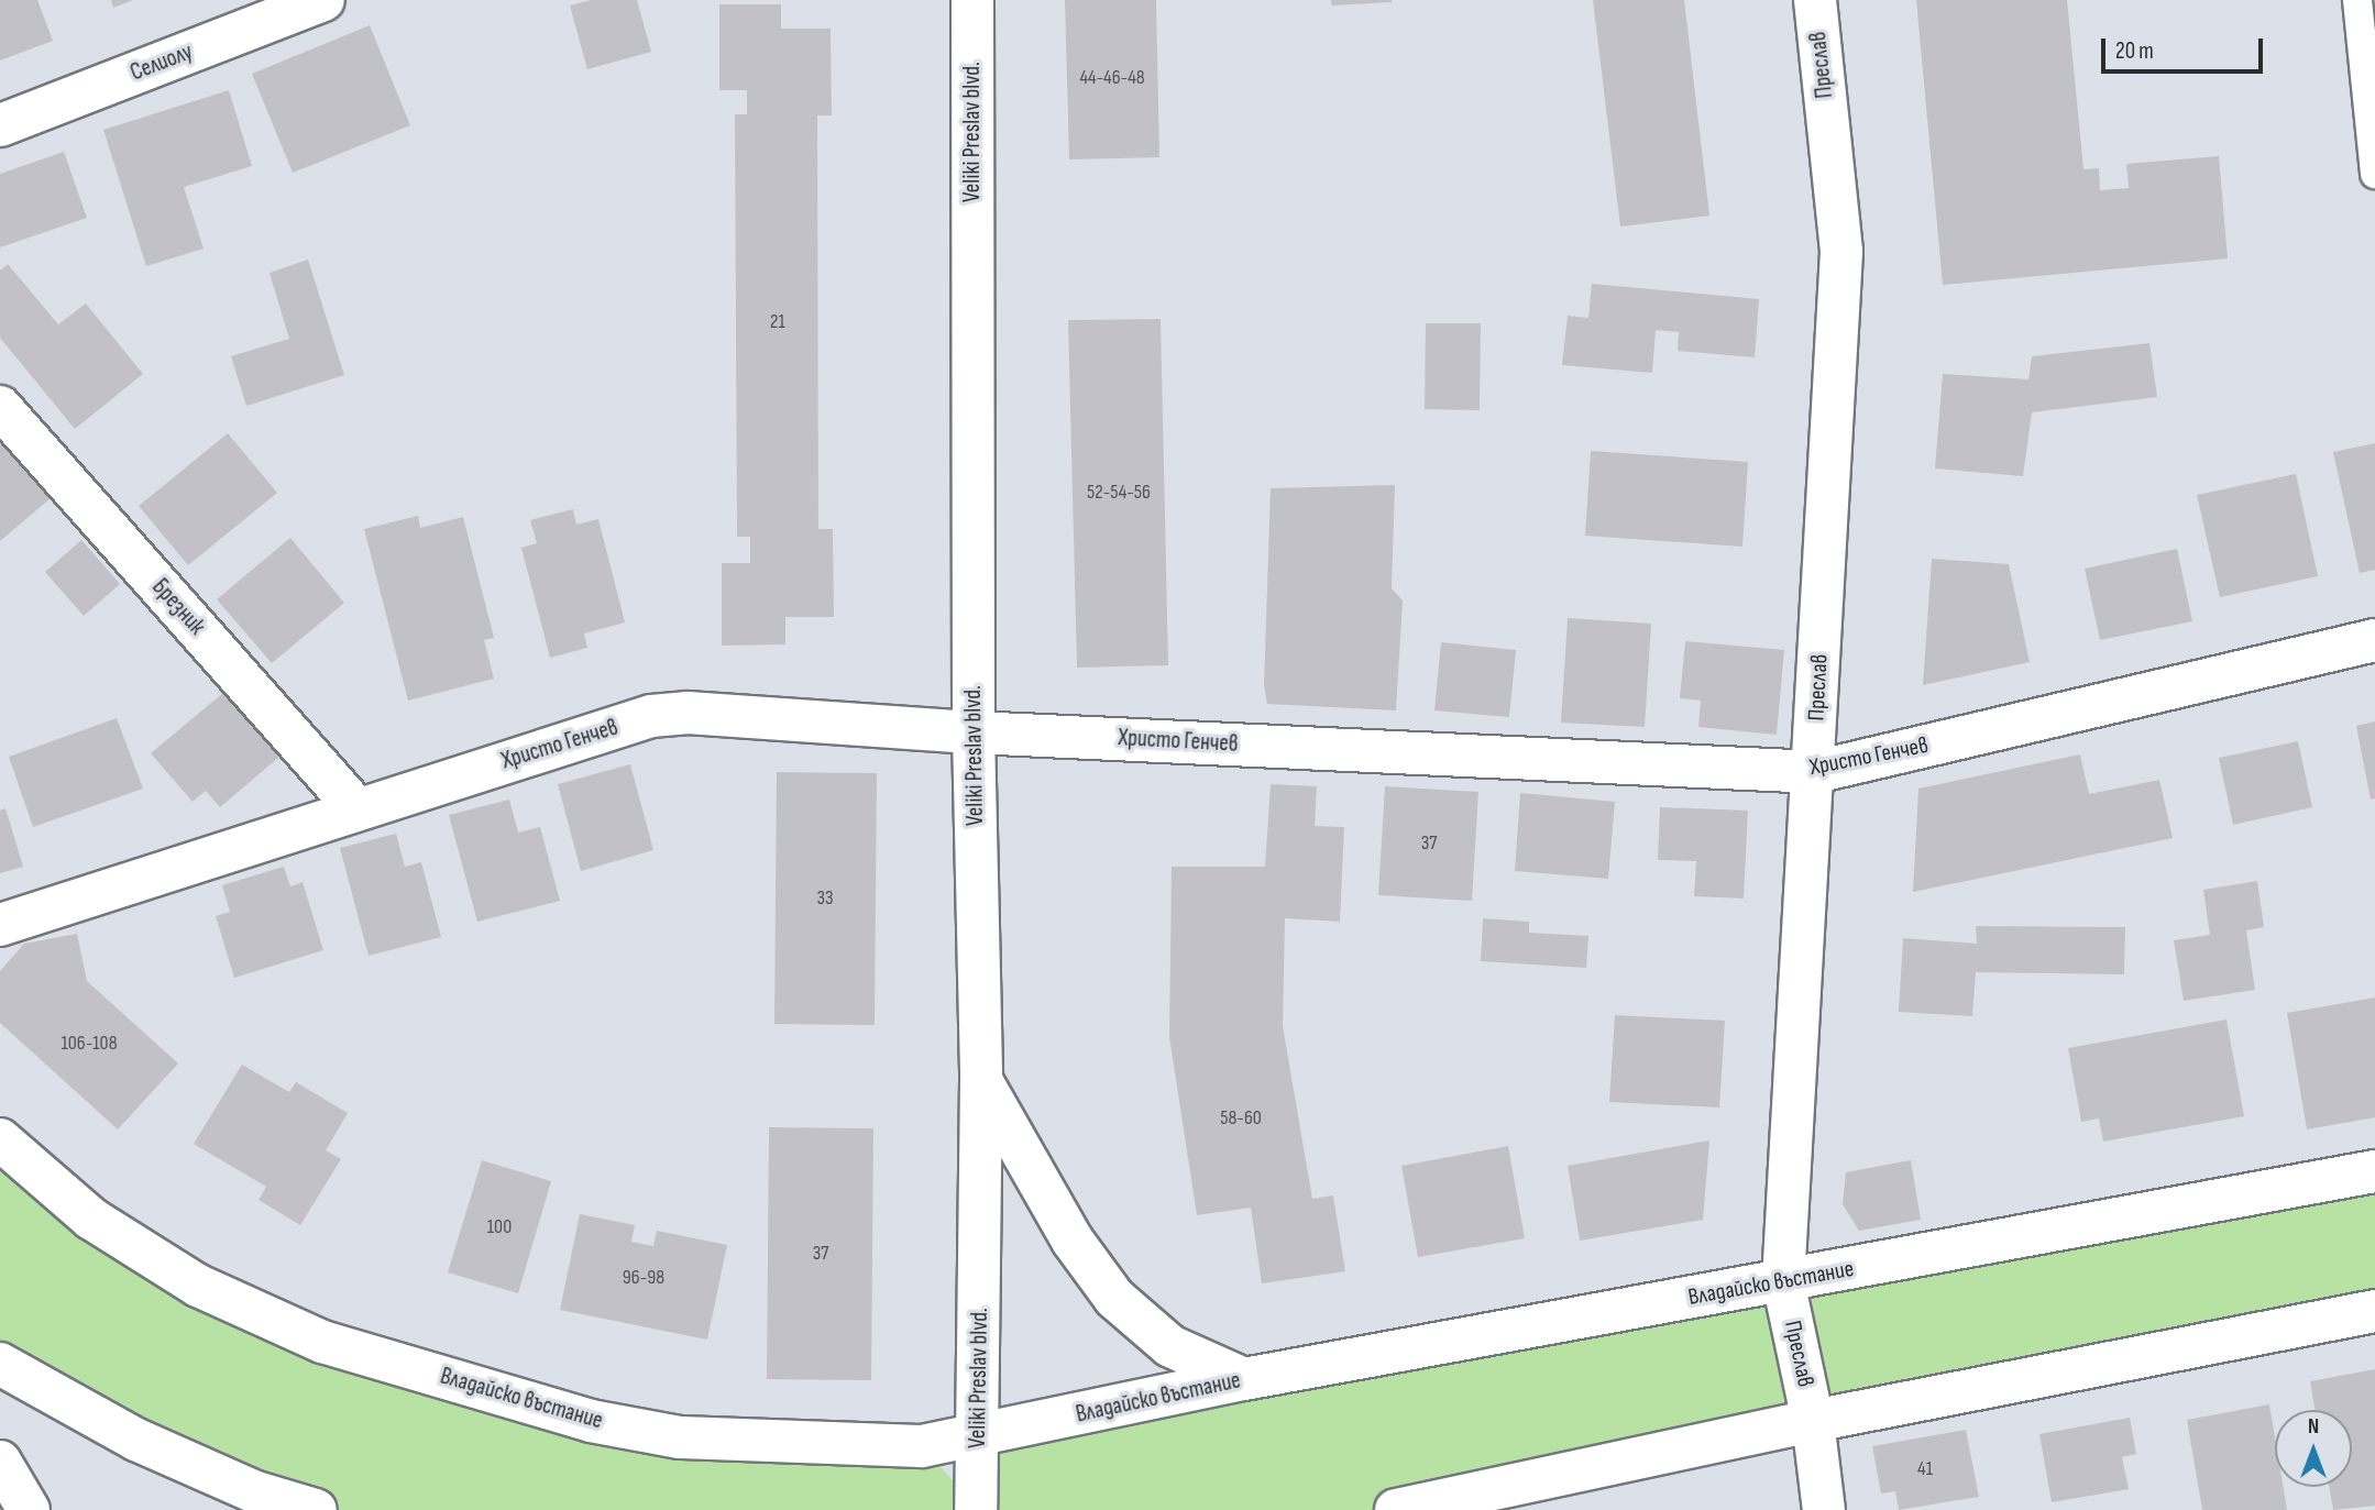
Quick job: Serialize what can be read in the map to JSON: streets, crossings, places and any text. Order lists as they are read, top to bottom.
{
  "streets": {
    "street": [
      "Селиолу",
      "Преслав",
      "Veliki Preslav blvd.",
      "Брезник",
      "Христо Генчев",
      "Владайско въстание"
    ]
  },
  "crossings": [
    ["Преслав", "Христо Генчев"],
    ["Преслав", "Владайско въстание"],
    ["Veliki Preslav blvd.", "Христо Генчев"],
    ["Veliki Preslav blvd.", "Владайско въстание"],
    ["Брезник", "Христо Генчев"]
  ],
  "house_numbers": [
    "44-46-48",
    "21",
    "52-54-56",
    "37",
    "33",
    "106-108",
    "58-60",
    "100",
    "37",
    "96-98",
    "41"
  ],
  "scale_bar": "20 m",
  "north": "top"
}
